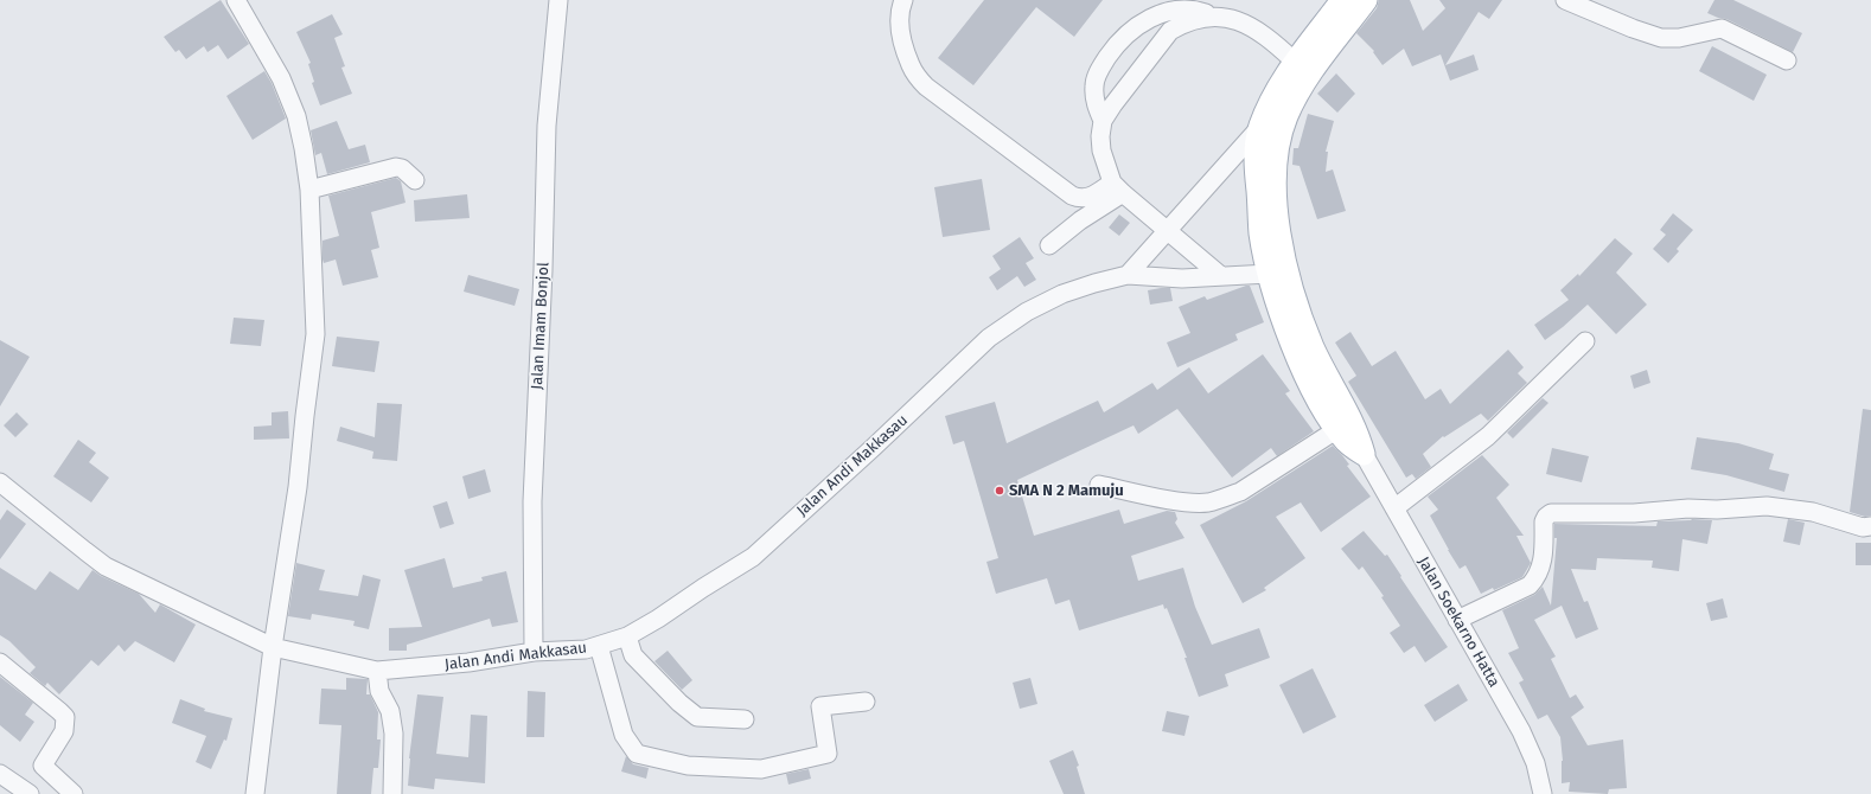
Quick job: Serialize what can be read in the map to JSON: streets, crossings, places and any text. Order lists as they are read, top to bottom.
{
  "streets": {
    "main road": ["Jalan Soekarno Hatta"],
    "street": ["Jalan Imam Bonjol", "Jalan Andi Makkasau"]
  },
  "crossings": [
    ["Jalan Imam Bonjol", "Jalan Andi Makkasau"],
    ["Jalan Andi Makkasau", "Jalan Soekarno Hatta"]
  ],
  "places": ["SMA N 2 Mamuju"]
}
